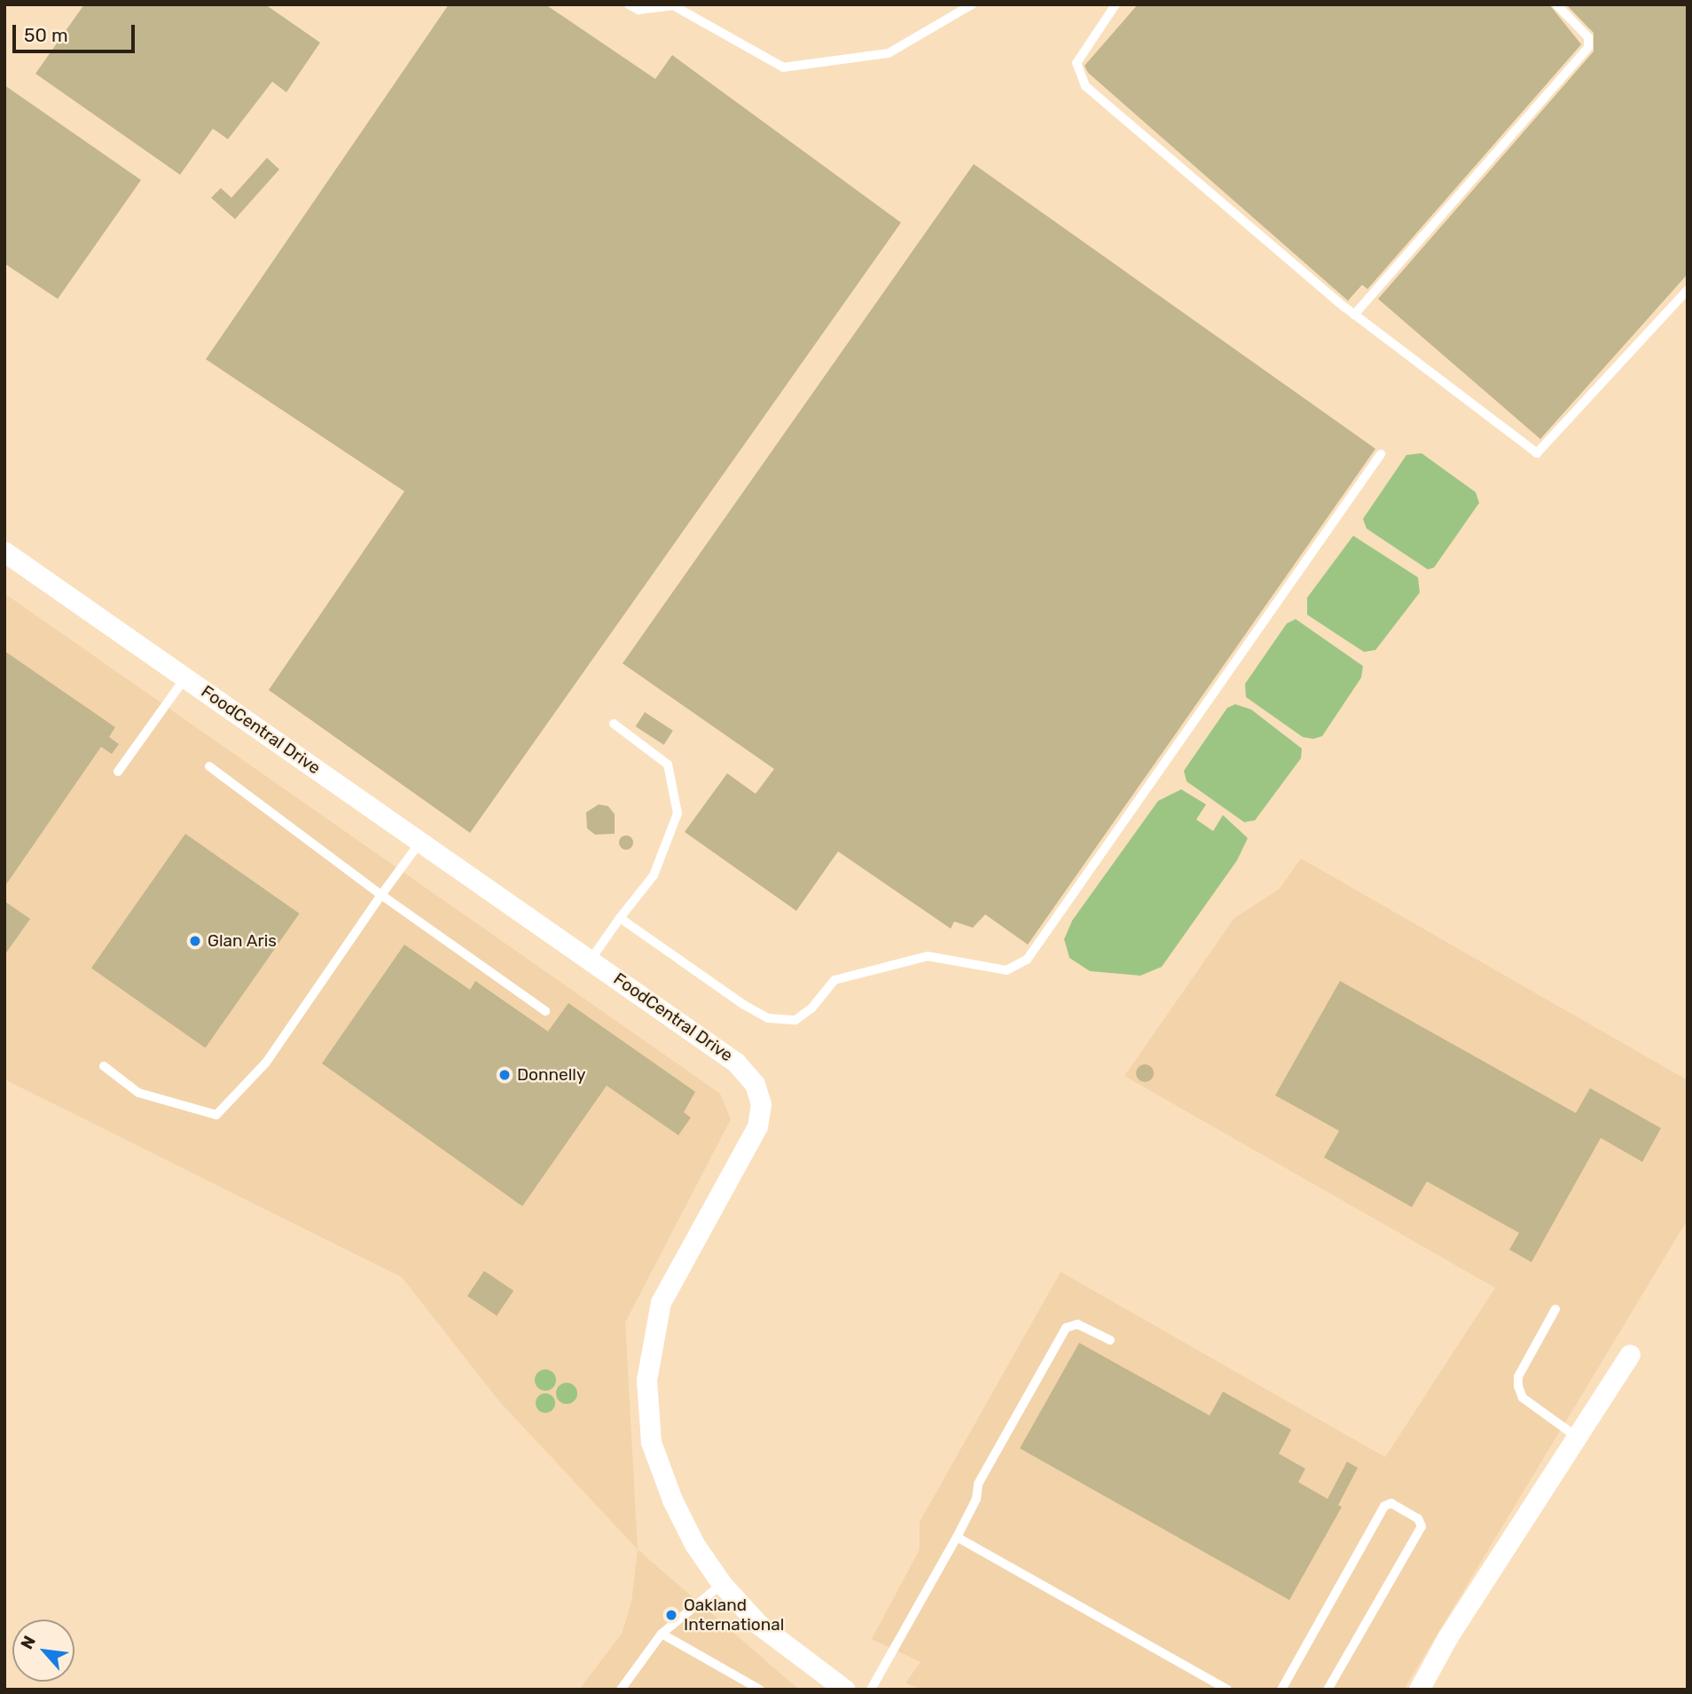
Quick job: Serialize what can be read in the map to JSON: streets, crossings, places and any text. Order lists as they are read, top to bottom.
{
  "streets": {
    "street": ["FoodCentral Drive"]
  },
  "places": ["Glan Aris", "Donnelly", "Oakland International"],
  "scale_bar": "50 m",
  "north": "top left"
}
